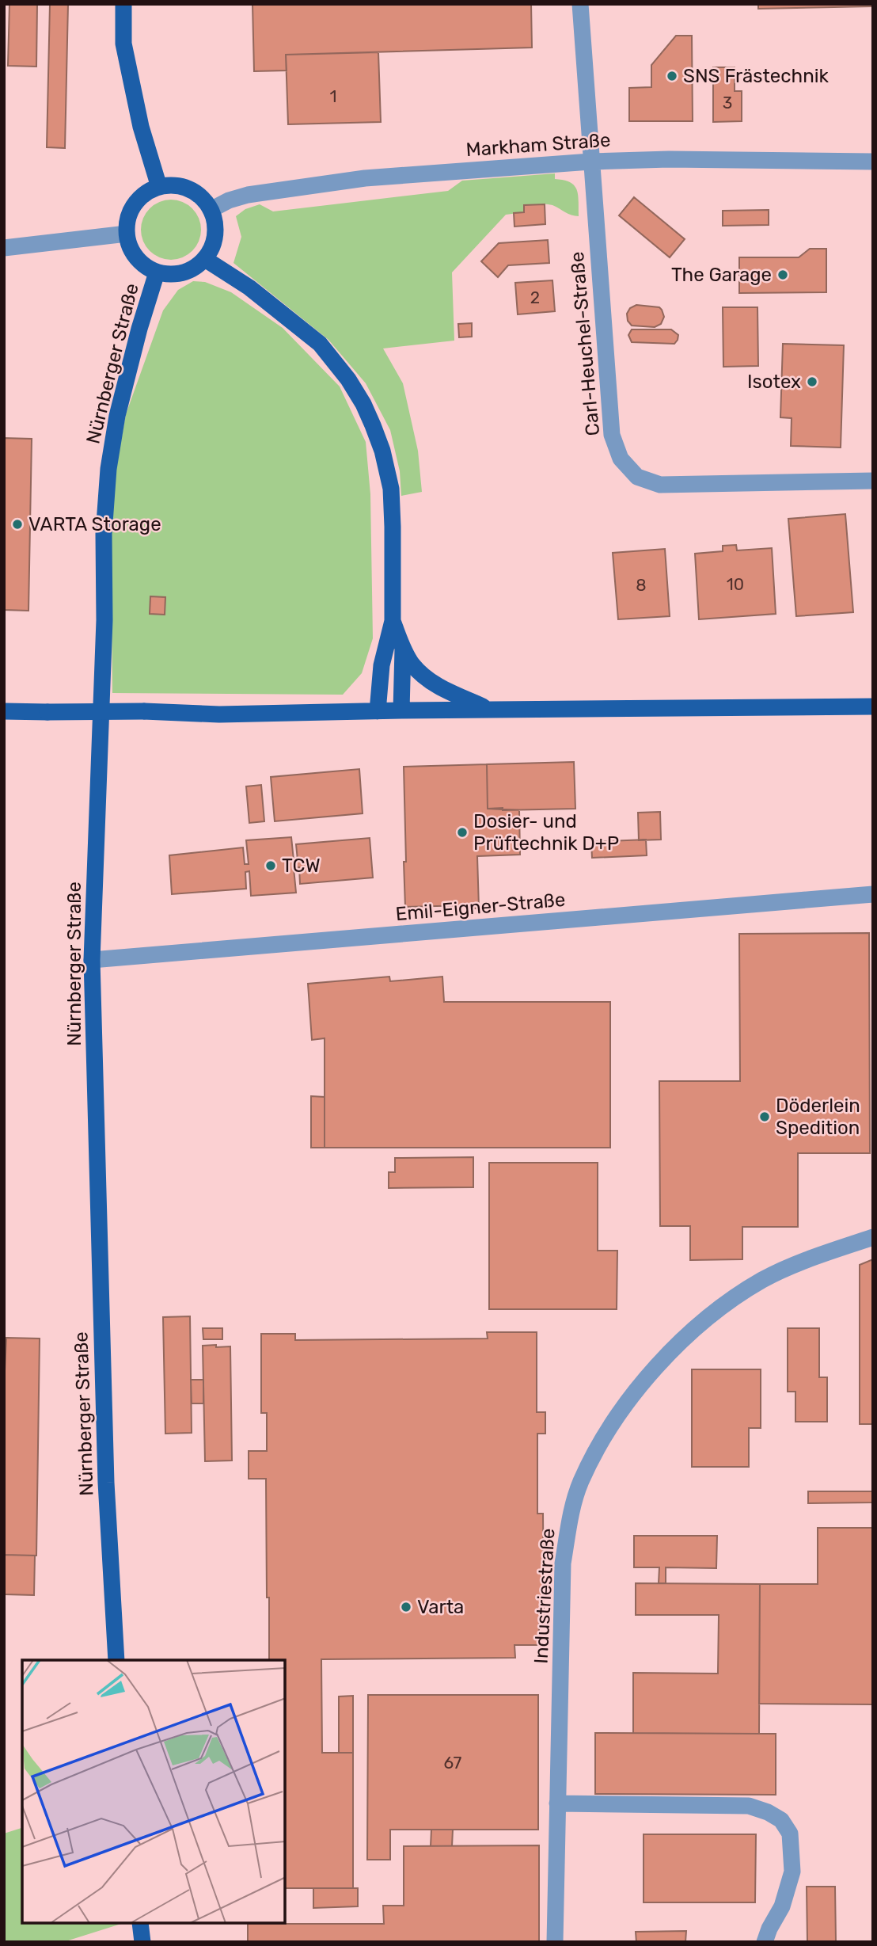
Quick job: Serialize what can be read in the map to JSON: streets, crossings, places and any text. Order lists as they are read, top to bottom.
{
  "streets": {
    "main road": ["Nürnberger Straße"],
    "street": [
      "Markham Straße",
      "Carl-Heuchel-Straße",
      "Emil-Eigner-Straße",
      "Industriestraße"
    ]
  },
  "crossings": [
    ["Markham Straße", "Carl-Heuchel-Straße"],
    ["Markham Straße", "Nürnberger Straße"],
    ["Nürnberger Straße", "Emil-Eigner-Straße"]
  ],
  "places": [
    "SNS Frästechnik",
    "The Garage",
    "Isotex",
    "VARTA Storage",
    "Dosier- und Prüftechnik D+P",
    "TCW",
    "Döderlein Spedition",
    "Varta"
  ],
  "house_numbers": [
    "1",
    "3",
    "2",
    "10",
    "8",
    "67"
  ]
}
